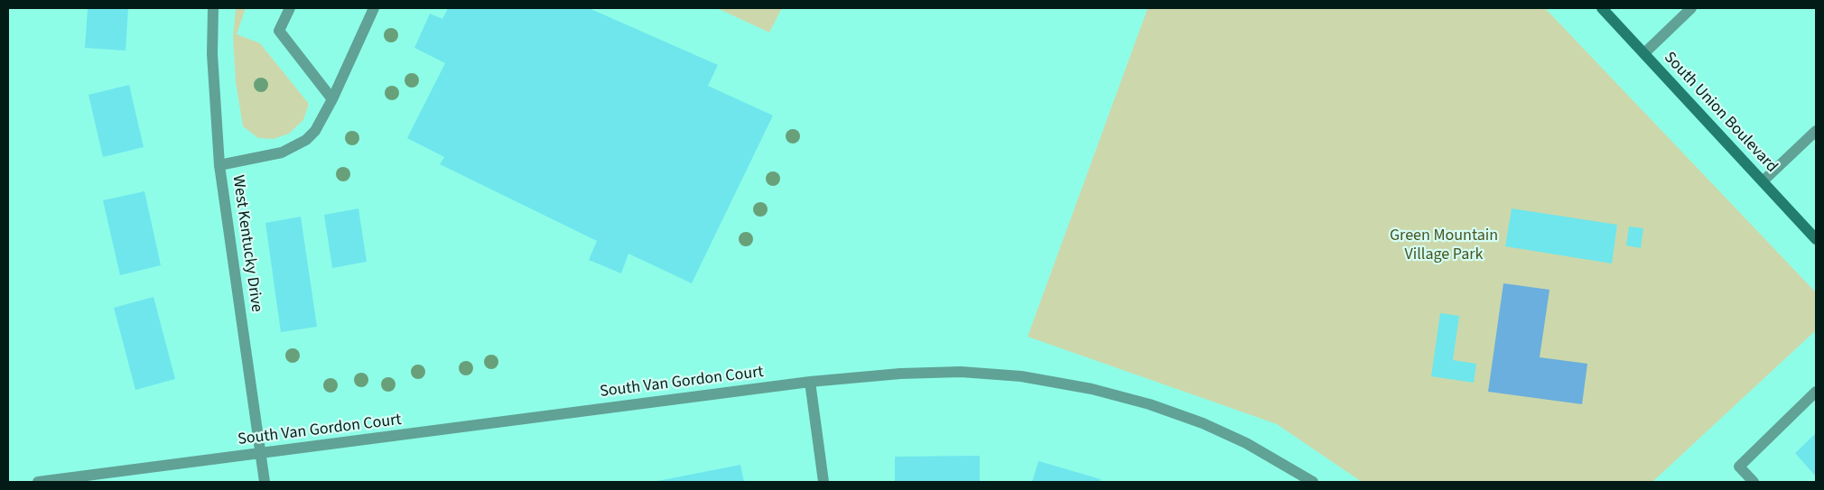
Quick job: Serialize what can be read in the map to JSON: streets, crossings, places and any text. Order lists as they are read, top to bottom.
{
  "streets": {
    "main road": ["South Union Boulevard"],
    "street": ["West Kentucky Drive", "South Van Gordon Court"]
  },
  "crossings": [
    ["West Kentucky Drive", "South Van Gordon Court"]
  ],
  "parks": ["Green Mountain Village Park"]
}
